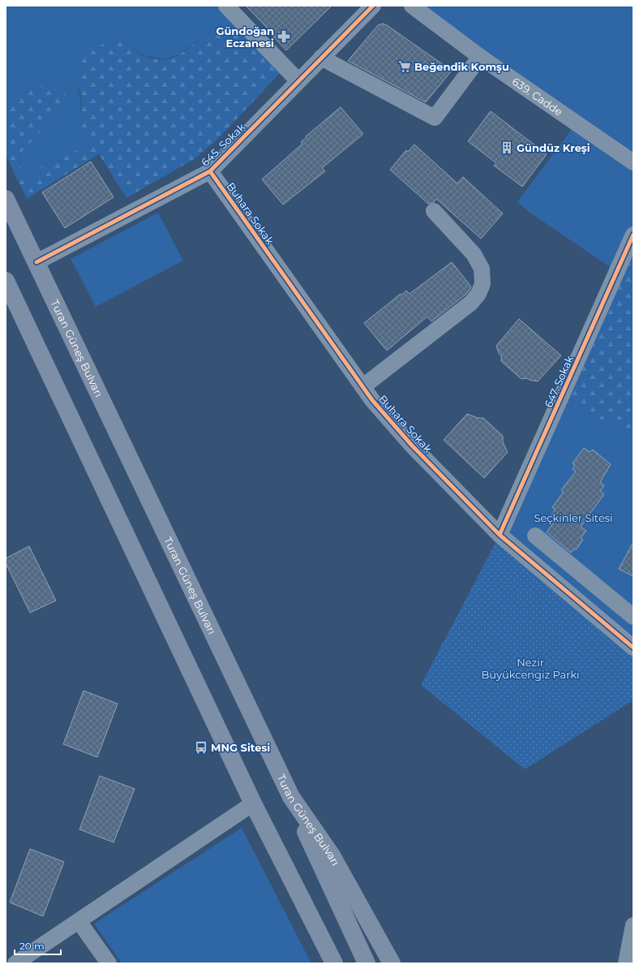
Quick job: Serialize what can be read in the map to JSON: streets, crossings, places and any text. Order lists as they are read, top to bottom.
{
  "streets": {
    "main road": ["Turan Güneş Bulvarı"],
    "street": [
      "639. Cadde",
      "645. Sokak",
      "Buhara Sokak",
      "647. Sokak"
    ]
  },
  "crossings": [
    ["645. Sokak", "Buhara Sokak"],
    ["645. Sokak", "Turan Güneş Bulvarı"],
    ["Buhara Sokak", "647. Sokak"]
  ],
  "parks": ["Seçkinler Sitesi", "Nezir Büyükcengiz Parkı"],
  "places": {
    "pharmacy": ["Gündoğan Eczanesi"],
    "supermarket": ["Beğendik Komşu"],
    "building": ["Gündüz Kreşi"],
    "bus stop": ["MNG Sitesi"]
  },
  "scale_bar": "20 m"
}
